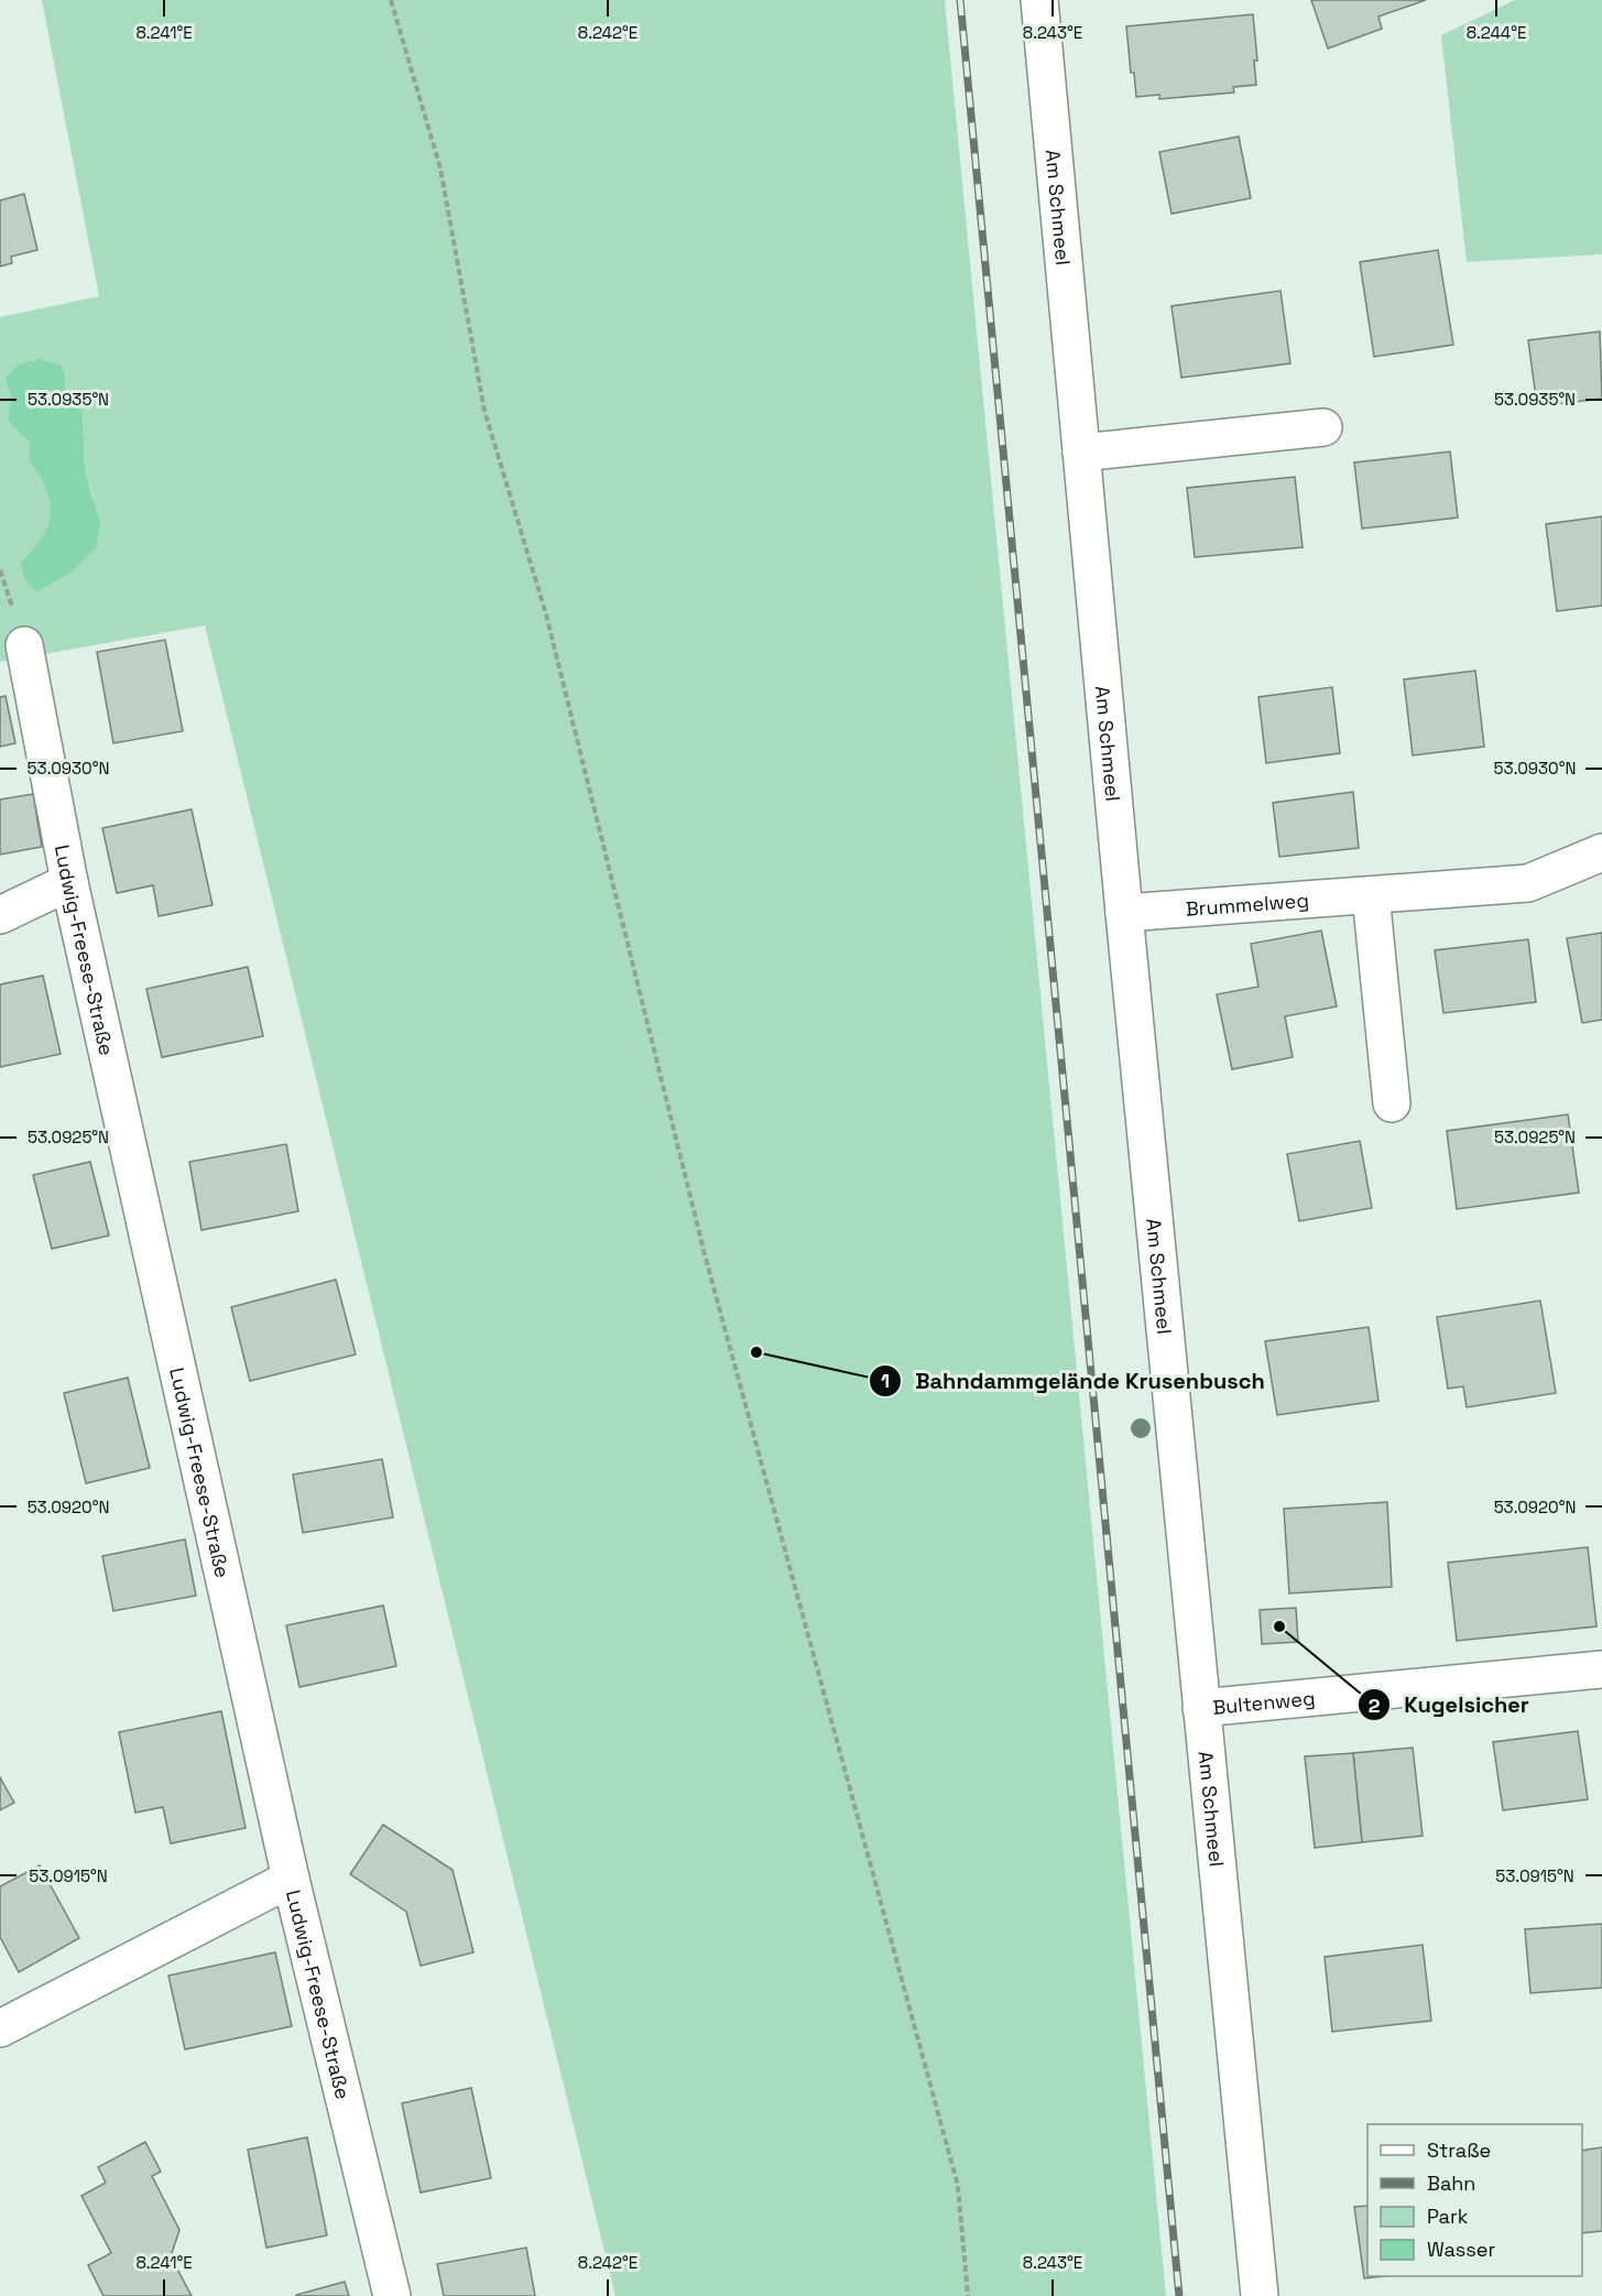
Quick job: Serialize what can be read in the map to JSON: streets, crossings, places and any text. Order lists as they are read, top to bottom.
{
  "streets": {
    "street": [
      "Am Schmeel",
      "Brummelweg",
      "Ludwig-Freese-Straße",
      "Bultenweg"
    ]
  },
  "crossings": [
    ["Am Schmeel", "Brummelweg"],
    ["Am Schmeel", "Bultenweg"]
  ],
  "places": ["Bahndammgelände Krusenbusch", "Kugelsicher"],
  "legend": [
    "Straße",
    "Bahn",
    "Park",
    "Wasser"
  ],
  "coordinates": [
    "8.241°E",
    "8.242°E",
    "8.243°E",
    "8.244°E",
    "53.0935°N",
    "53.0930°N",
    "53.0925°N",
    "53.0920°N",
    "53.0915°N"
  ]
}
